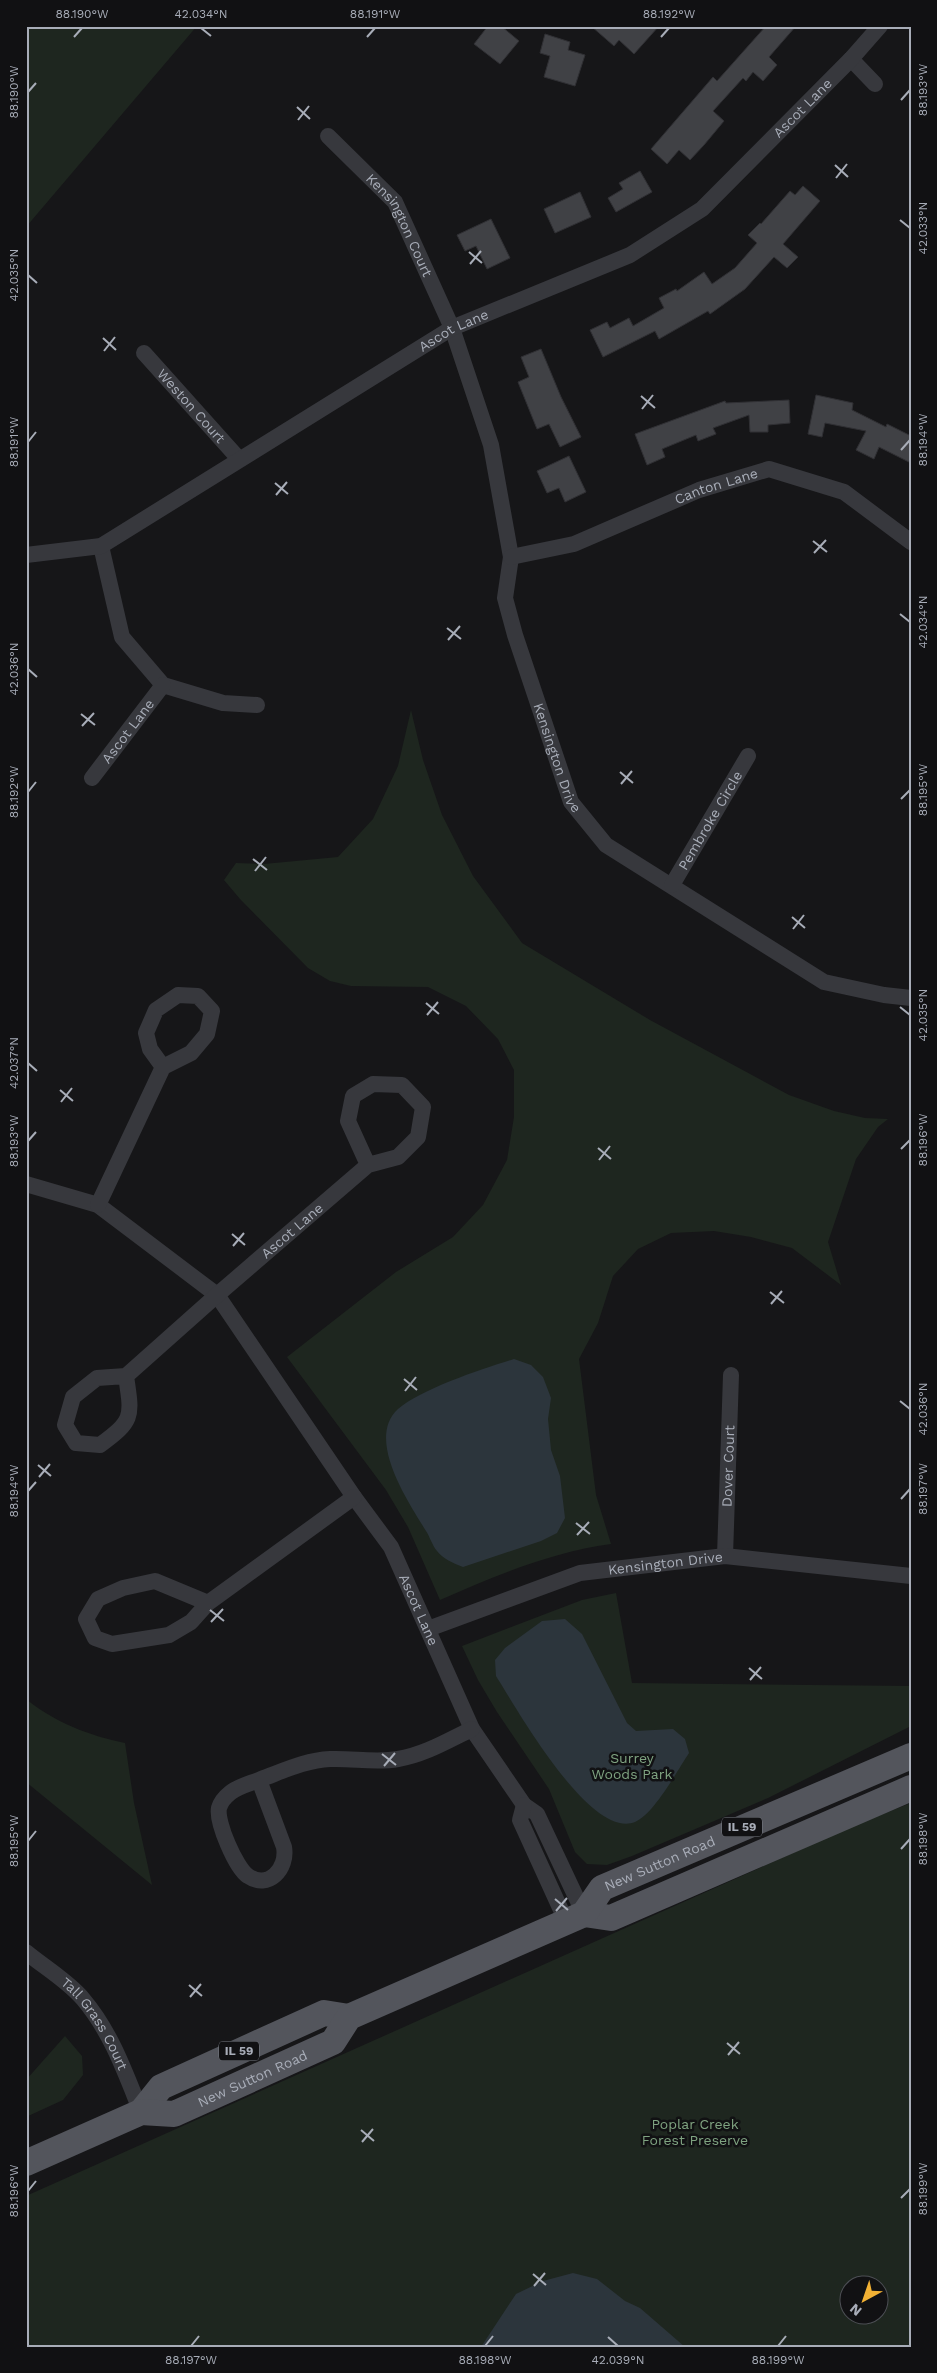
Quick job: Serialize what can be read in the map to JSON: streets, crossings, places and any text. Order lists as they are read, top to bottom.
{
  "streets": {
    "main road": ["IL 59", "New Sutton Road"],
    "street": [
      "Ascot Lane",
      "Kensington Court",
      "Weston Court",
      "Canton Lane",
      "Kensington Drive",
      "Pembroke Circle",
      "Dover Court",
      "Tall Grass Court"
    ]
  },
  "crossings": [
    ["Ascot Lane", "Kensington Court"],
    ["Ascot Lane", "Weston Court"],
    ["Ascot Lane", "Kensington Drive"],
    ["Ascot Lane", "IL 59"],
    ["Ascot Lane", "New Sutton Road"],
    ["Kensington Court", "Kensington Drive"],
    ["Canton Lane", "Kensington Drive"],
    ["Kensington Drive", "Pembroke Circle"],
    ["Kensington Drive", "Dover Court"],
    ["IL 59", "New Sutton Road"],
    ["IL 59", "Tall Grass Court"]
  ],
  "parks": ["Surrey Woods Park", "Poplar Creek Forest Preserve"],
  "north": "bottom left",
  "coordinates": [
    "88.190°W",
    "42.034°N",
    "88.191°W",
    "88.192°W",
    "88.193°W",
    "42.033°N",
    "42.035°N",
    "88.194°W",
    "42.036°N",
    "88.195°W",
    "42.037°N",
    "88.196°W",
    "88.197°W",
    "88.198°W",
    "88.199°W",
    "42.039°N"
  ]
}
